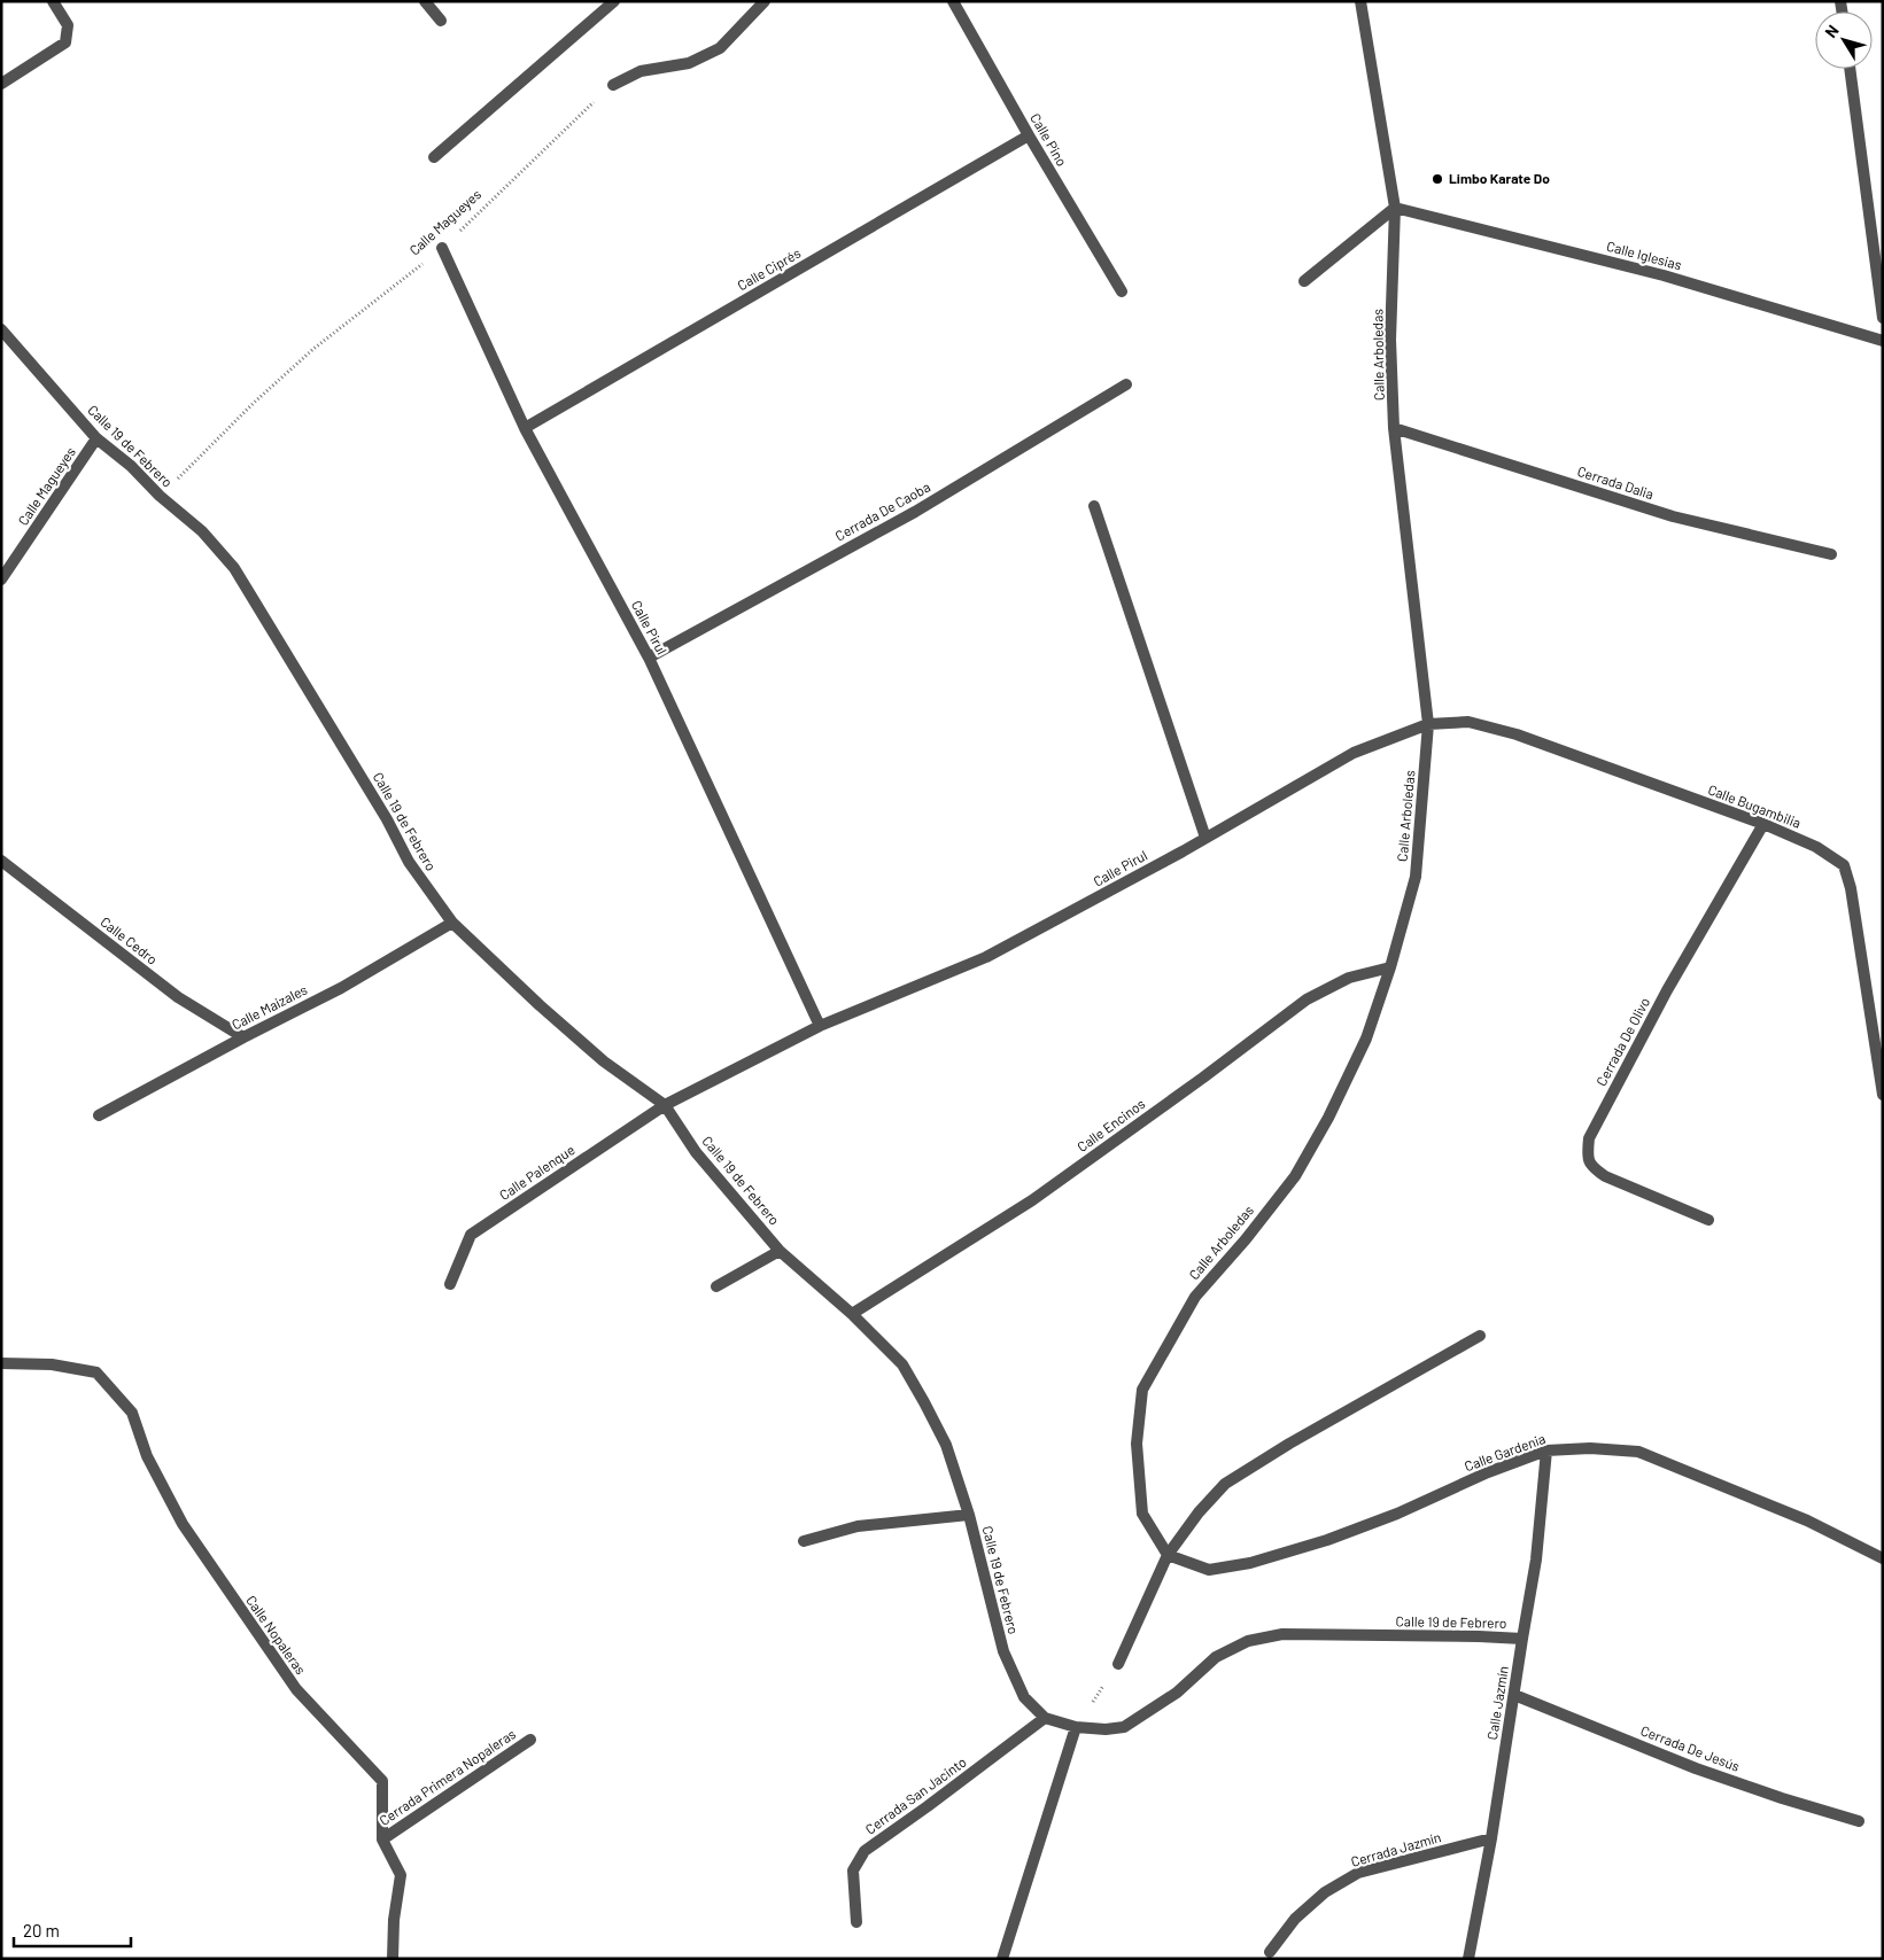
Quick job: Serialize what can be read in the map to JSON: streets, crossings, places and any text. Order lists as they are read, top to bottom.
{
  "streets": {
    "street": [
      "Calle Pino",
      "Calle Magueyes",
      "Calle Iglesias",
      "Calle Ciprés",
      "Calle Arboledas",
      "Calle 19 de Febrero",
      "Cerrada Dalia",
      "Cerrada De Caoba",
      "Calle Pirul",
      "Calle Bugambilia",
      "Calle Cedro",
      "Calle Maizales",
      "Cerrada De Olivo",
      "Calle Encinos",
      "Calle Palenque",
      "Calle Gardenia",
      "Calle Nopaleras",
      "Calle Jazmín",
      "Cerrada De Jesús",
      "Cerrada Primera Nopaleras",
      "Cerrada San Jacinto",
      "Cerrada Jazmín"
    ]
  },
  "crossings": [
    ["Calle Pino", "Calle Ciprés"],
    ["Calle Magueyes", "Calle 19 de Febrero"],
    ["Calle Magueyes", "Calle Pirul"],
    ["Calle Iglesias", "Calle Arboledas"],
    ["Calle Ciprés", "Calle Pirul"],
    ["Calle Arboledas", "Cerrada Dalia"],
    ["Calle Arboledas", "Calle Pirul"],
    ["Calle Arboledas", "Calle Bugambilia"],
    ["Calle Arboledas", "Calle Encinos"],
    ["Calle Arboledas", "Calle Gardenia"],
    ["Calle 19 de Febrero", "Calle Pirul"],
    ["Calle 19 de Febrero", "Calle Maizales"],
    ["Calle 19 de Febrero", "Calle Encinos"],
    ["Calle 19 de Febrero", "Calle Palenque"],
    ["Calle 19 de Febrero", "Calle Jazmín"],
    ["Calle 19 de Febrero", "Cerrada San Jacinto"],
    ["Cerrada De Caoba", "Calle Pirul"],
    ["Calle Pirul", "Calle Bugambilia"],
    ["Calle Pirul", "Calle Palenque"],
    ["Calle Bugambilia", "Cerrada De Olivo"],
    ["Calle Cedro", "Calle Maizales"],
    ["Calle Gardenia", "Calle Jazmín"],
    ["Calle Nopaleras", "Cerrada Primera Nopaleras"],
    ["Calle Jazmín", "Cerrada De Jesús"],
    ["Calle Jazmín", "Cerrada Jazmín"]
  ],
  "places": ["Limbo Karate Do"],
  "scale_bar": "20 m",
  "north": "top left"
}
